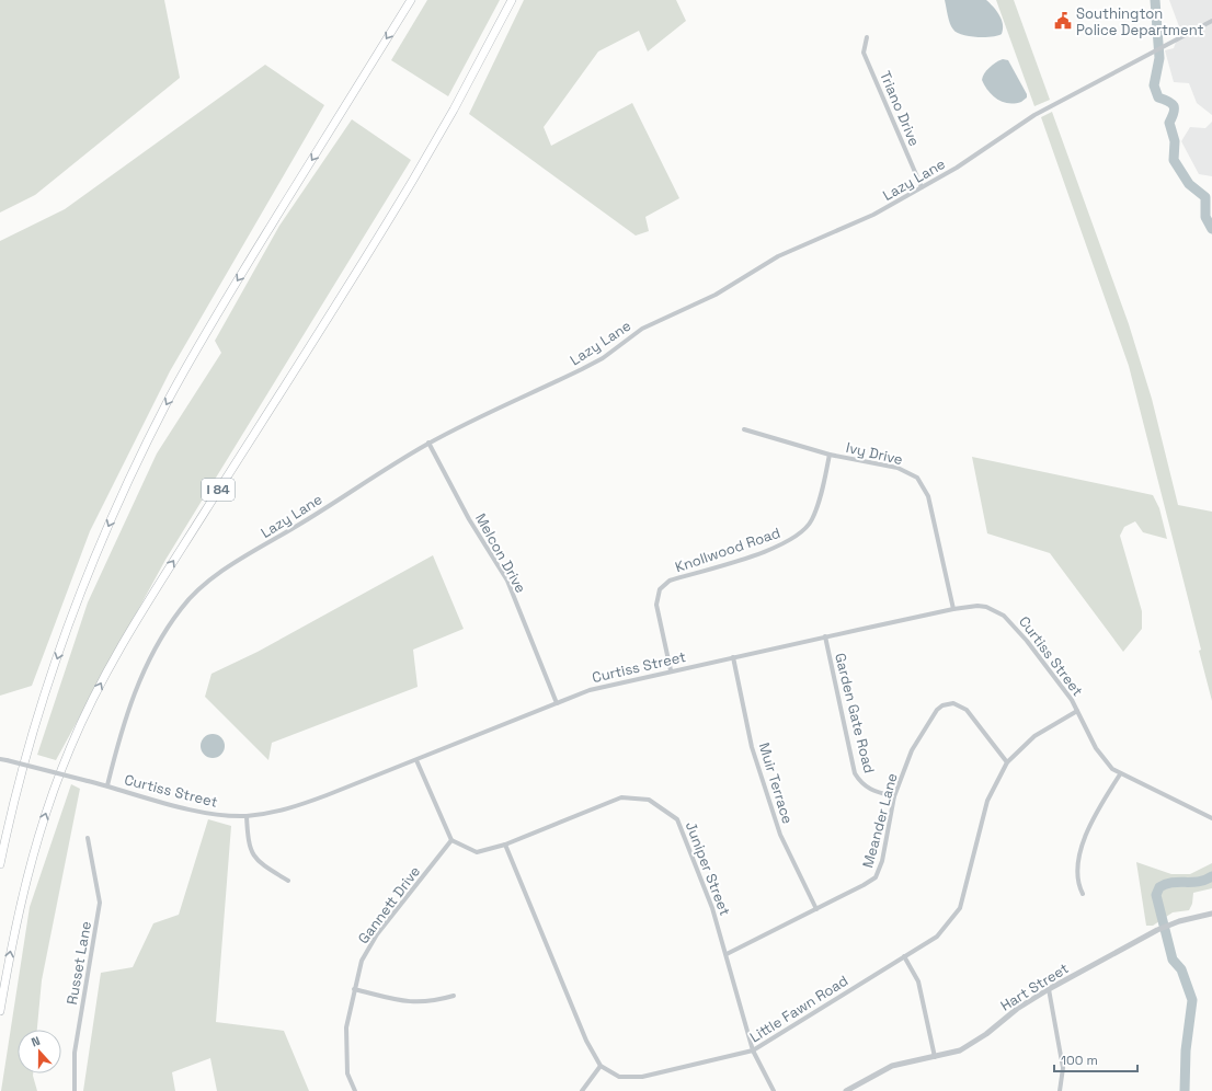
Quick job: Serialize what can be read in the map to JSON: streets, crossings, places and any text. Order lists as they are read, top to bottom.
{
  "streets": {
    "highway": ["I 84"],
    "street": [
      "Triano Drive",
      "Lazy Lane",
      "Ivy Drive",
      "Knollwood Road",
      "Melcon Drive",
      "Curtiss Street",
      "Garden Gate Road",
      "Muir Terrace",
      "Meander Lane",
      "Juniper Street",
      "Gannett Drive",
      "Russet Lane",
      "Hart Street",
      "Little Fawn Road"
    ]
  },
  "crossings": [
    ["Triano Drive", "Lazy Lane"],
    ["Lazy Lane", "Melcon Drive"],
    ["Lazy Lane", "Curtiss Street"],
    ["Ivy Drive", "Knollwood Road"],
    ["Ivy Drive", "Curtiss Street"],
    ["Knollwood Road", "Curtiss Street"],
    ["Melcon Drive", "Curtiss Street"],
    ["Curtiss Street", "Garden Gate Road"],
    ["Curtiss Street", "Muir Terrace"],
    ["Curtiss Street", "Little Fawn Road"],
    ["Garden Gate Road", "Meander Lane"],
    ["Muir Terrace", "Meander Lane"],
    ["Meander Lane", "Juniper Street"],
    ["Meander Lane", "Little Fawn Road"],
    ["Juniper Street", "Gannett Drive"],
    ["Juniper Street", "Little Fawn Road"]
  ],
  "places": {
    "public building": ["Southington Police Department"]
  },
  "scale_bar": "100 m",
  "north": "top"
}
